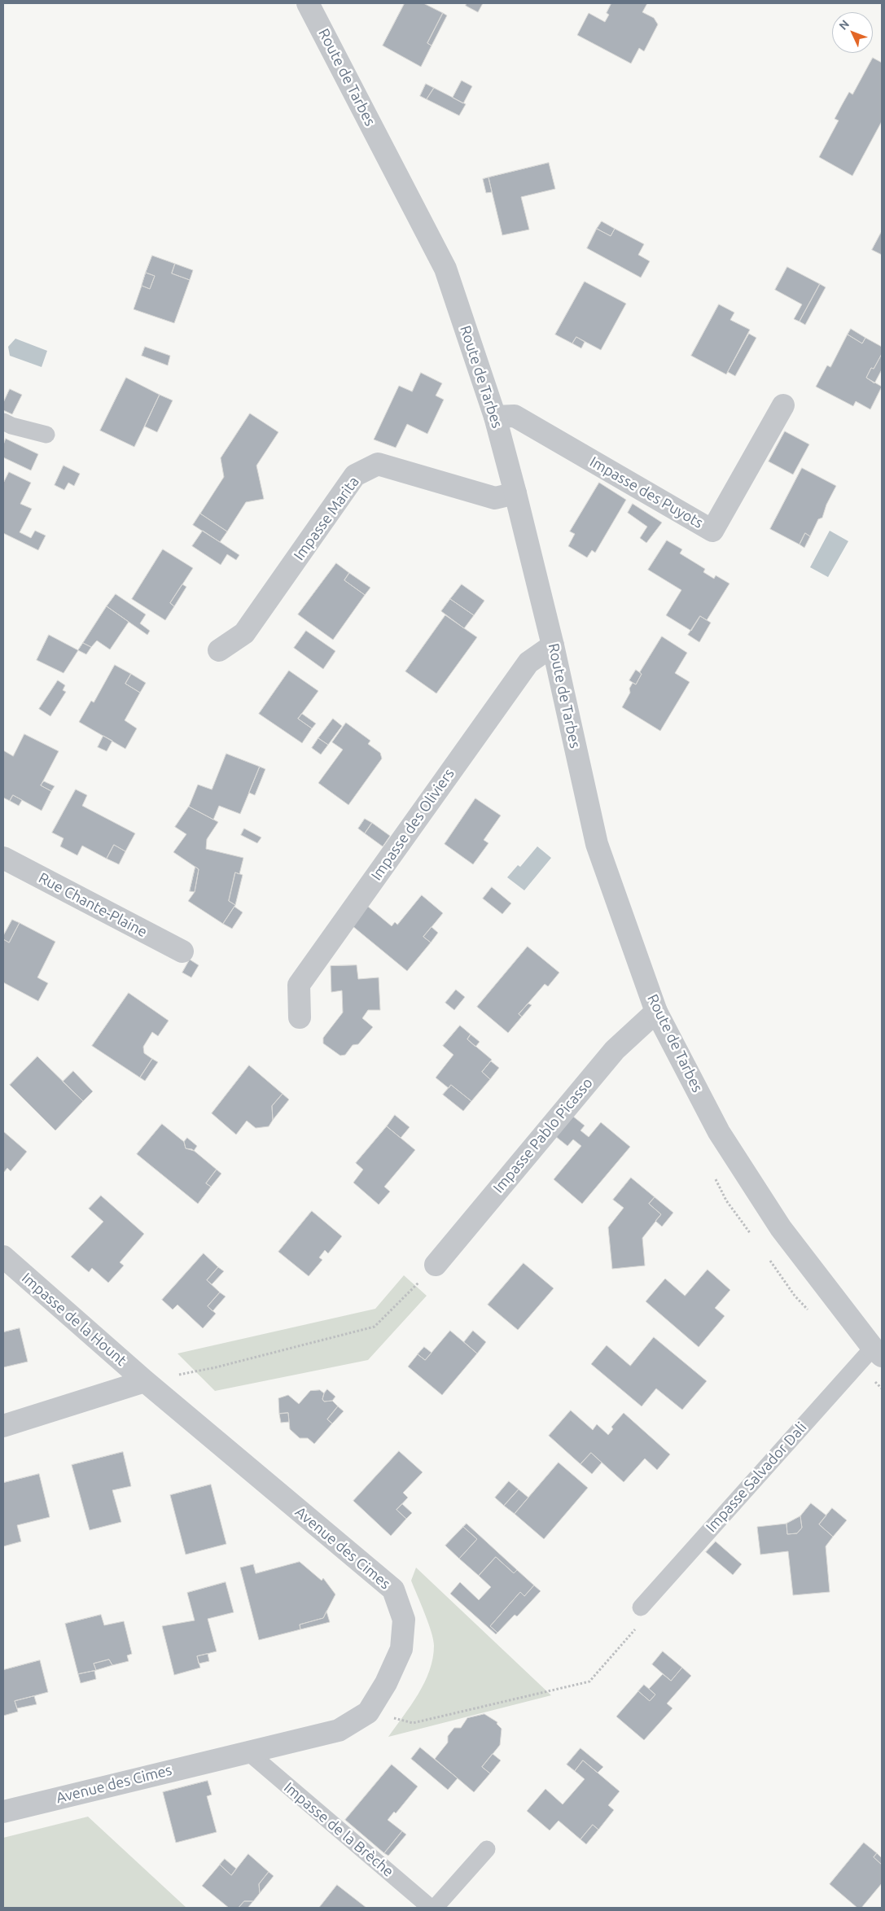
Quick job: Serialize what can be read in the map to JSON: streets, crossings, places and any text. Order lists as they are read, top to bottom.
{
  "streets": {
    "street": [
      "Route de Tarbes",
      "Impasse des Puyots",
      "Impasse Marita",
      "Impasse des Oliviers",
      "Rue Chante-Plaine",
      "Impasse Pablo Picasso",
      "Impasse de la Hount",
      "Avenue des Cimes"
    ],
    "lane": ["Impasse Salvador Dali", "Impasse de la Brèche"]
  },
  "crossings": [
    ["Route de Tarbes", "Impasse des Puyots"],
    ["Route de Tarbes", "Impasse Marita"],
    ["Route de Tarbes", "Impasse des Oliviers"],
    ["Route de Tarbes", "Impasse Pablo Picasso"],
    ["Route de Tarbes", "Impasse Salvador Dali"],
    ["Impasse de la Hount", "Avenue des Cimes"],
    ["Avenue des Cimes", "Impasse de la Brèche"]
  ],
  "north": "top left"
}
